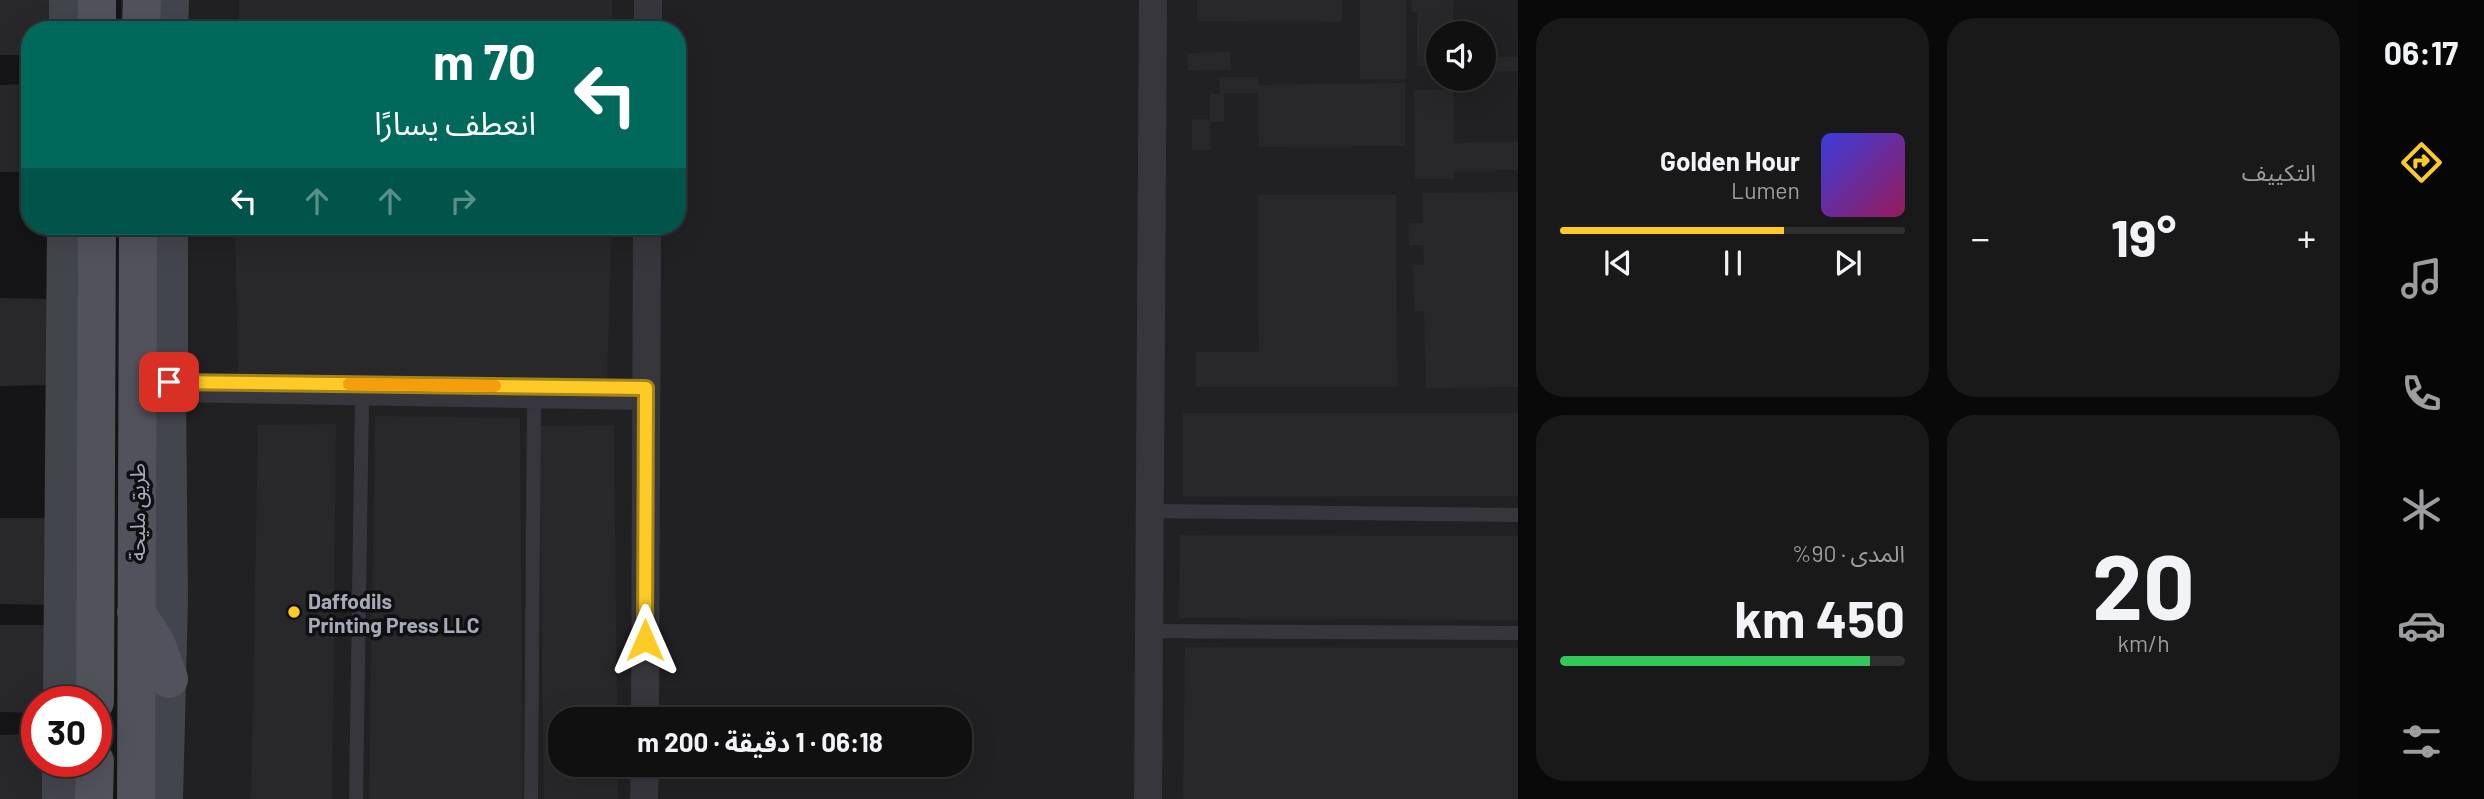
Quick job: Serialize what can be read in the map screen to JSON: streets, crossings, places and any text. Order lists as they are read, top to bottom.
{
  "streets": {
    "main road": ["طريق مليحة"]
  },
  "places": ["Daffodils Printing Press LLC"],
  "page": {
    "tabs": "06:17",
    "tile": [
      "التكييف",
      ["20", "km/h"],
      ["المدى · 90%", "450 km"]
    ],
    "turn": ["70 m", "انعطف يسارًا"],
    "song": ["Golden Hour", "Lumen"],
    "heat": ["−", "19°", "+"],
    "limit": "30",
    "trip": "06:18 · 1 دقيقة · 200 m"
  }
}
